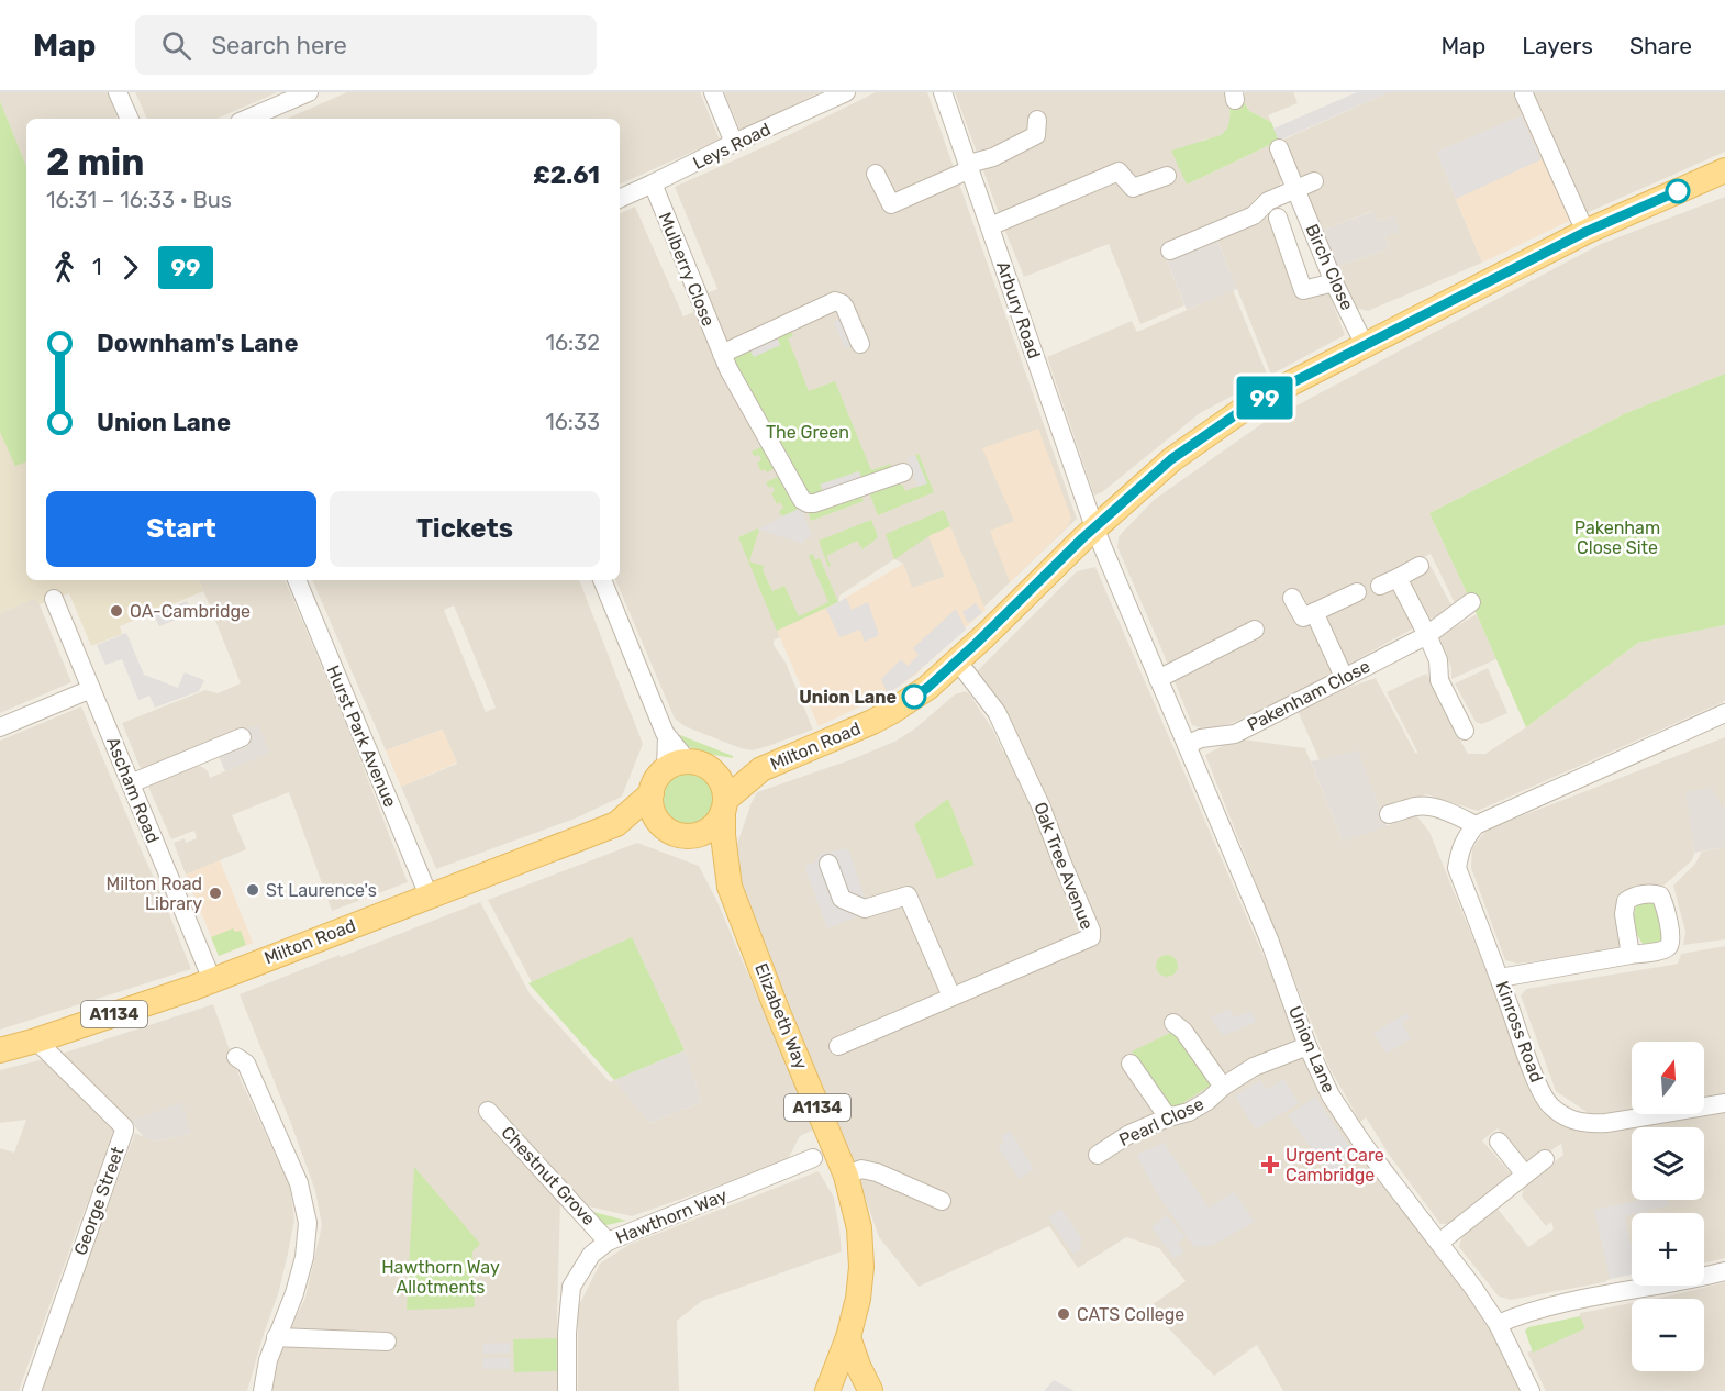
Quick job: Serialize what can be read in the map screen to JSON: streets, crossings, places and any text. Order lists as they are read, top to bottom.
{
  "streets": {
    "main road": ["Milton Road", "A1134", "Elizabeth Way"],
    "street": [
      "Leys Road",
      "Birch Close",
      "Mulberry Close",
      "Arbury Road",
      "Pakenham Close",
      "Hurst Park Avenue",
      "Ascham Road",
      "Oak Tree Avenue",
      "Kinross Road",
      "Union Lane",
      "Pearl Close",
      "Chestnut Grove",
      "George Street",
      "Hawthorn Way"
    ]
  },
  "crossings": [
    ["Leys Road", "Mulberry Close"],
    ["Birch Close", "Milton Road"],
    ["Arbury Road", "Milton Road"],
    ["Arbury Road", "Union Lane"],
    ["Pakenham Close", "Union Lane"],
    ["Hurst Park Avenue", "Milton Road"],
    ["Milton Road", "Ascham Road"],
    ["Milton Road", "Oak Tree Avenue"],
    ["Milton Road", "A1134"],
    ["Milton Road", "Elizabeth Way"],
    ["Milton Road", "Union Lane"],
    ["Milton Road", "George Street"],
    ["A1134", "Elizabeth Way"],
    ["Union Lane", "Pearl Close"],
    ["Chestnut Grove", "Hawthorn Way"]
  ],
  "parks": ["The Green", "Pakenham Close Site", "Hawthorn Way Allotments"],
  "places": {
    "other": [
      "OA-Cambridge",
      "Union Lane",
      "St Laurence's",
      "Milton Road Library",
      "CATS College"
    ],
    "health": ["Urgent Care Cambridge"]
  },
  "lines": ["bus line 99"],
  "north": "top",
  "page": {
    "header": "Map",
    "search": "Search here",
    "nav": ["Map", "Layers", "Share"],
    "on_map": "99",
    "heading": ["2 min", "16:31 – 16:33 · Bus", "£2.61"],
    "legs": ["1", "99"],
    "list": [
      {
        "name": "Downham's Lane",
        "value": "16:32"
      },
      {
        "name": "Union Lane",
        "value": "16:33"
      }
    ],
    "buttons": ["Start", "Tickets"],
    "map_buttons": ["+", "−"]
  }
}
